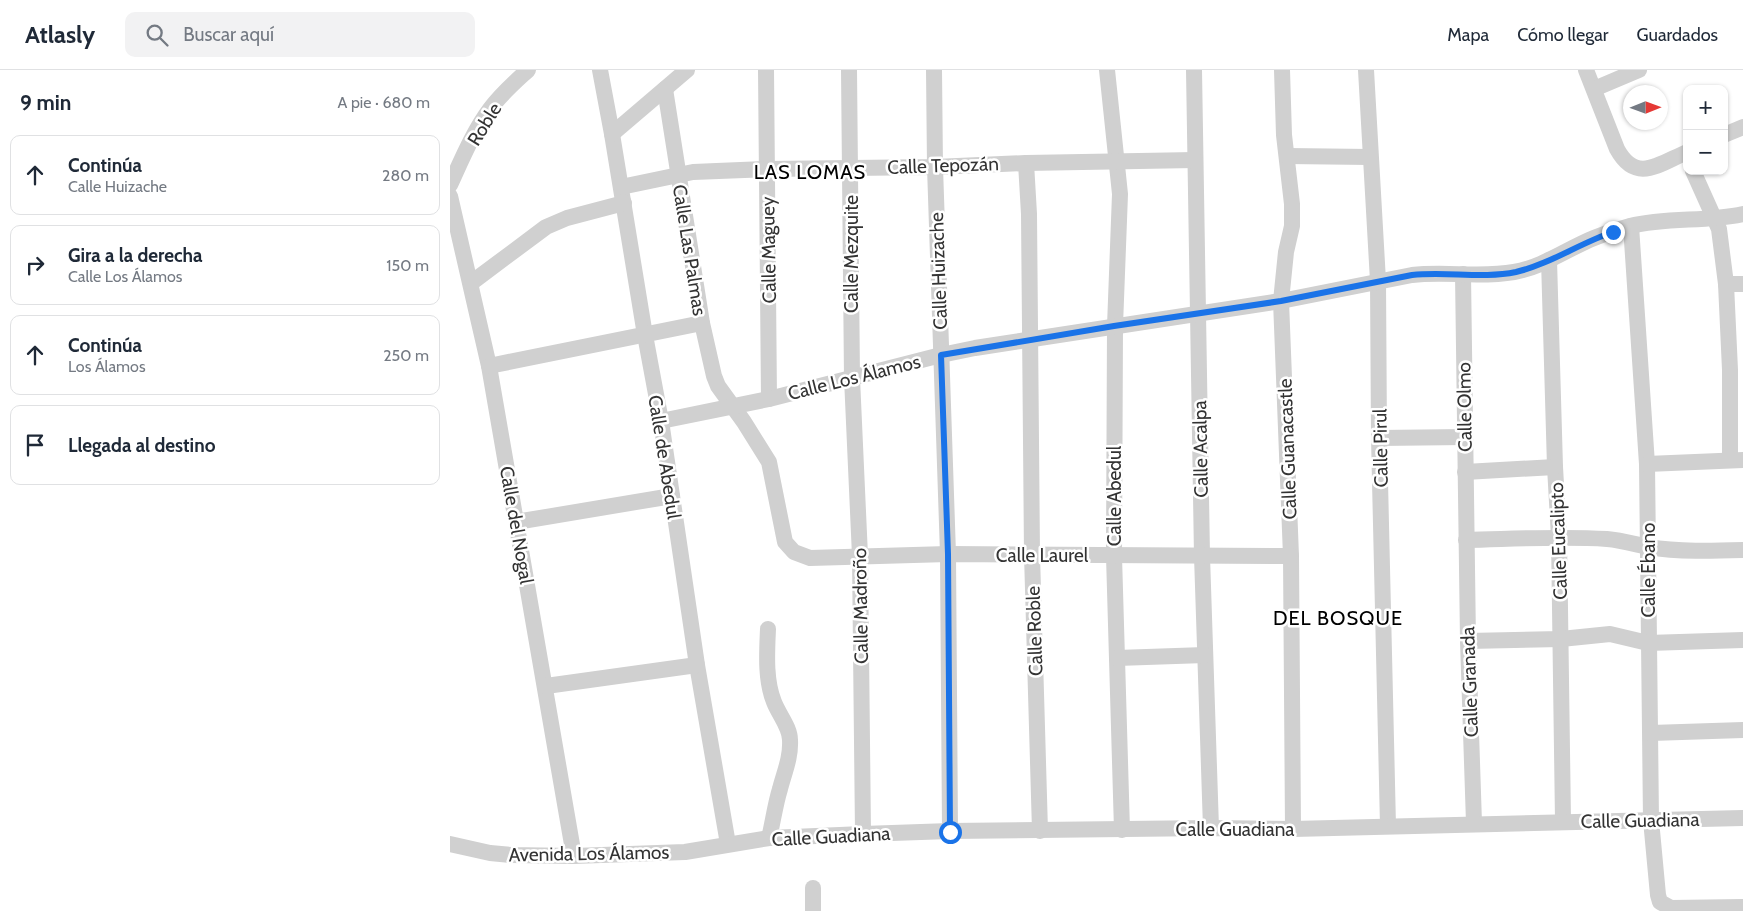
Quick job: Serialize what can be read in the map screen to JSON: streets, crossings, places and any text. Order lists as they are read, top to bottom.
{
  "streets": {
    "street": [
      "Roble",
      "Calle Tepozán",
      "Calle Las Palmas",
      "Calle Maguey",
      "Calle Mezquite",
      "Calle Huizache",
      "Calle Los Álamos",
      "Calle Olmo",
      "Calle Pirul",
      "Calle Acalpa",
      "Calle Guanacastle",
      "Calle de Abedul",
      "Calle Abedul",
      "Calle del Nogal",
      "Calle Eucalipto",
      "Calle Laurel",
      "Calle Ébano",
      "Calle Madroño",
      "Calle Roble",
      "Calle Granada",
      "Calle Guadiana",
      "Avenida Los Álamos"
    ]
  },
  "crossings": [
    ["Calle Tepozán", "Calle Las Palmas"],
    ["Calle Tepozán", "Calle Maguey"],
    ["Calle Tepozán", "Calle Mezquite"],
    ["Calle Tepozán", "Calle Huizache"],
    ["Calle Tepozán", "Calle Acalpa"],
    ["Calle Tepozán", "Calle de Abedul"],
    ["Calle Tepozán", "Calle Abedul"],
    ["Calle Tepozán", "Calle del Nogal"],
    ["Calle Tepozán", "Calle Roble"],
    ["Calle Las Palmas", "Calle Los Álamos"],
    ["Calle Las Palmas", "Calle Laurel"],
    ["Calle Maguey", "Calle Los Álamos"],
    ["Calle Mezquite", "Calle Los Álamos"],
    ["Calle Mezquite", "Calle Madroño"],
    ["Calle Huizache", "Calle Los Álamos"],
    ["Calle Huizache", "Calle Laurel"],
    ["Calle Huizache", "Calle Guadiana"],
    ["Calle Los Álamos", "Calle Olmo"],
    ["Calle Los Álamos", "Calle Pirul"],
    ["Calle Los Álamos", "Calle Acalpa"],
    ["Calle Los Álamos", "Calle Guanacastle"],
    ["Calle Los Álamos", "Calle de Abedul"],
    ["Calle Los Álamos", "Calle Abedul"],
    ["Calle Los Álamos", "Calle Eucalipto"],
    ["Calle Los Álamos", "Calle Laurel"],
    ["Calle Los Álamos", "Calle Ébano"],
    ["Calle Los Álamos", "Calle Madroño"],
    ["Calle Los Álamos", "Calle Roble"],
    ["Calle Olmo", "Calle Granada"],
    ["Calle Pirul", "Calle Guadiana"],
    ["Calle Acalpa", "Calle Laurel"],
    ["Calle Acalpa", "Calle Guadiana"],
    ["Calle Guanacastle", "Calle Laurel"],
    ["Calle Guanacastle", "Calle Guadiana"],
    ["Calle de Abedul", "Calle Guadiana"],
    ["Calle de Abedul", "Avenida Los Álamos"],
    ["Calle Abedul", "Calle Laurel"],
    ["Calle Abedul", "Calle Guadiana"],
    ["Calle del Nogal", "Avenida Los Álamos"],
    ["Calle Eucalipto", "Calle Guadiana"],
    ["Calle Laurel", "Calle Madroño"],
    ["Calle Laurel", "Calle Roble"],
    ["Calle Ébano", "Calle Guadiana"],
    ["Calle Madroño", "Calle Guadiana"],
    ["Calle Roble", "Calle Guadiana"],
    ["Calle Granada", "Calle Guadiana"],
    ["Calle Guadiana", "Avenida Los Álamos"]
  ],
  "districts": ["LAS LOMAS", "DEL BOSQUE"],
  "north": "right",
  "page": {
    "header": "Atlasly",
    "search": "Buscar aquí",
    "nav": ["Mapa", "Cómo llegar", "Guardados"],
    "heading": ["9 min", "A pie · 680 m"],
    "map_buttons": ["+", "−"],
    "list": [
      ["Continúa", "Calle Huizache", "280 m"],
      ["Gira a la derecha", "Calle Los Álamos", "150 m"],
      ["Continúa", "Los Álamos", "250 m"],
      "Llegada al destino"
    ]
  }
}
